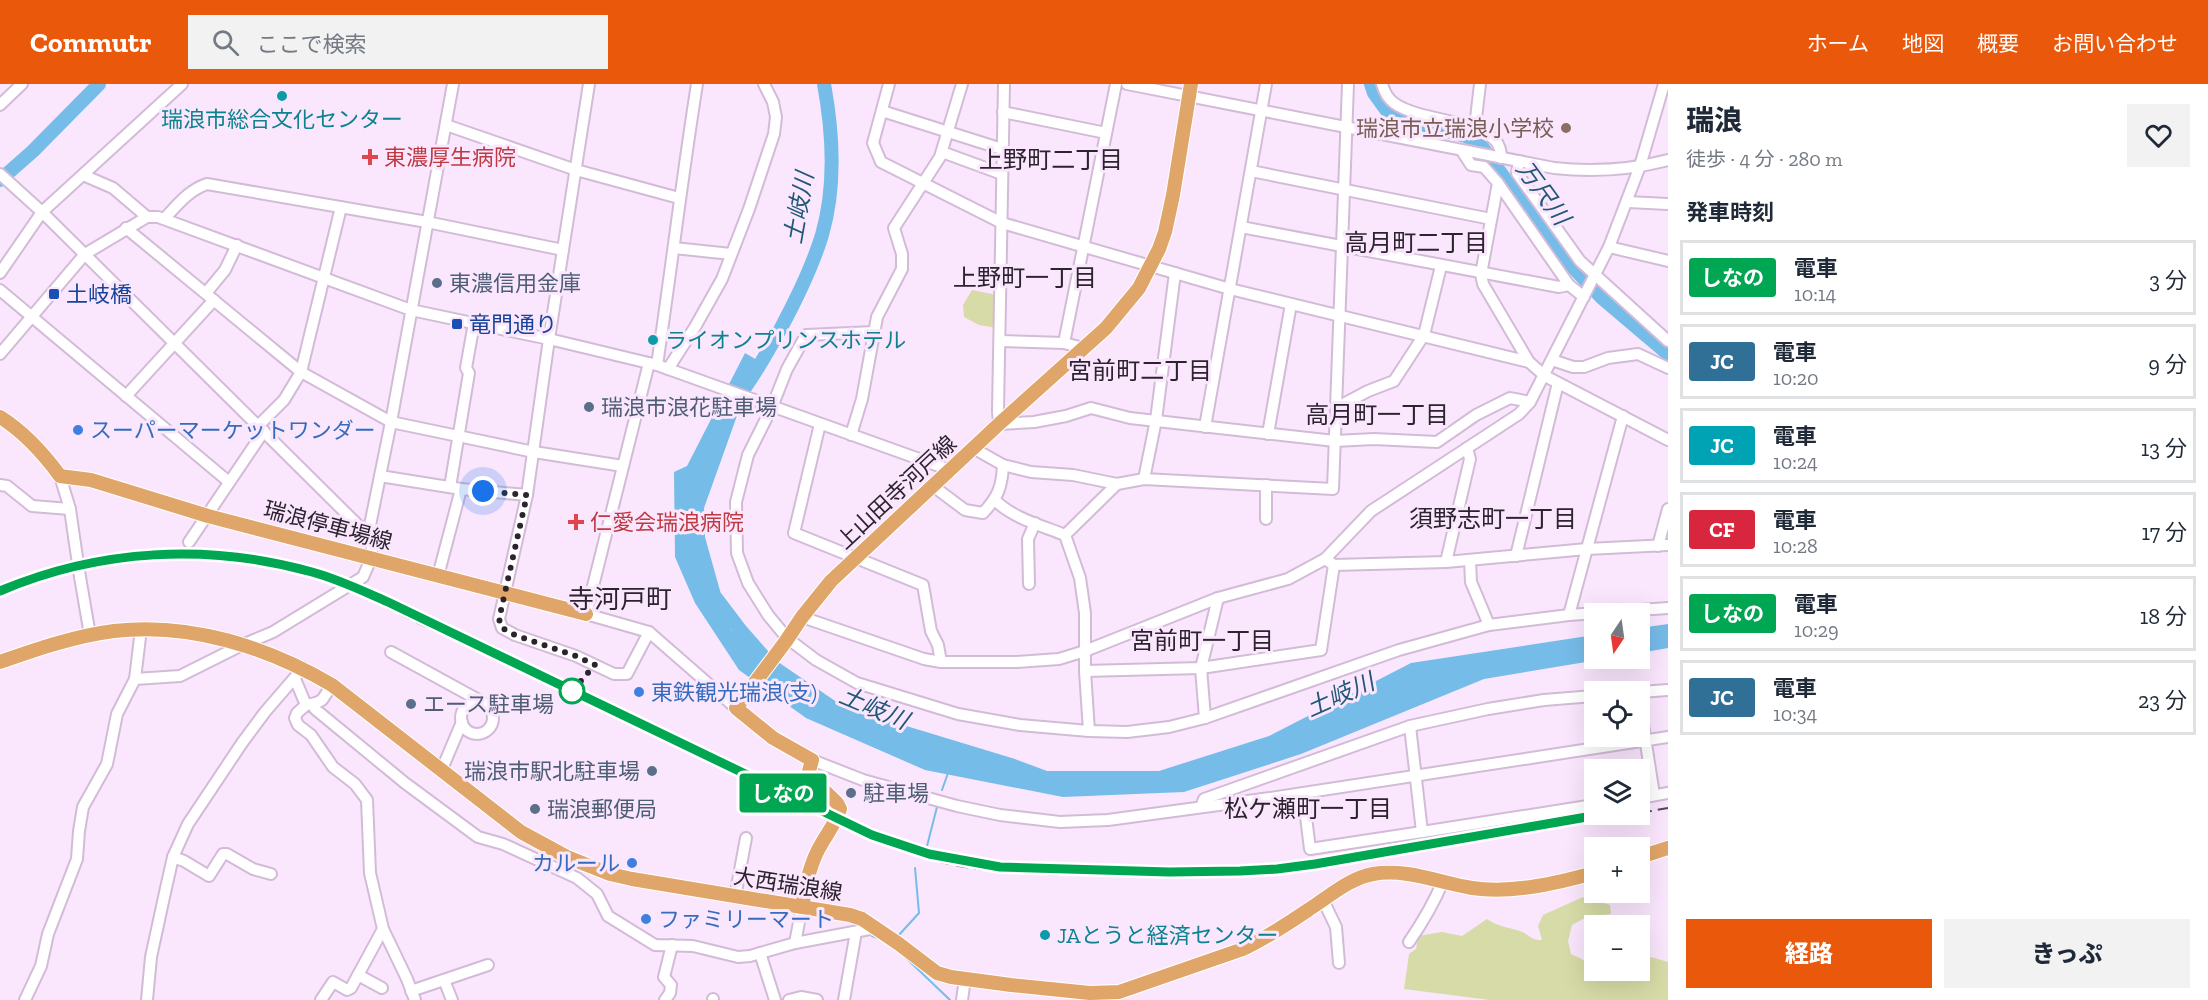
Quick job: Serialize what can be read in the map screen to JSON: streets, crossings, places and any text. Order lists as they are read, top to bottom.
{
  "streets": {
    "main road": ["上山田寺河戸線", "瑞浪停車場線", "大西瑞浪線"]
  },
  "districts": [
    "上野町二丁目",
    "高月町二丁目",
    "上野町一丁目",
    "宮前町二丁目",
    "高月町一丁目",
    "須野志町一丁目",
    "寺河戸町",
    "宮前町一丁目",
    "松ケ瀬町一丁目"
  ],
  "water": ["万尺川", "土岐川"],
  "places": {
    "other": [
      "瑞浪市総合文化センター",
      "瑞浪市立瑞浪小学校",
      "東濃信用金庫",
      "ライオンプリンスホテル",
      "瑞浪市浪花駐車場",
      "スーパーマーケットワンダー",
      "東鉄観光瑞浪(支)",
      "エース駐車場",
      "瑞浪市駅北駐車場",
      "駐車場",
      "瑞浪郵便局",
      "カルール",
      "ファミリーマート",
      "JAとうと経済センター"
    ],
    "health": ["東濃厚生病院", "仁愛会瑞浪病院"],
    "transit": ["土岐橋", "竜門通り"]
  },
  "north": "bottom",
  "page": {
    "header": "Commutr",
    "search": "ここで検索",
    "nav": [
      "ホーム",
      "地図",
      "概要",
      "お問い合わせ"
    ],
    "on_map": "しなの",
    "heading": [
      ["瑞浪", "徒歩 · 4 分 · 280 m"],
      "発車時刻"
    ],
    "list": [
      {
        "mark": "しなの",
        "name": "電車",
        "note": "10:14",
        "value": "3 分"
      },
      {
        "mark": "JC",
        "name": "電車",
        "note": "10:20",
        "value": "9 分"
      },
      {
        "mark": "JC",
        "name": "電車",
        "note": "10:24",
        "value": "13 分"
      },
      {
        "mark": "CF",
        "name": "電車",
        "note": "10:28",
        "value": "17 分"
      },
      {
        "mark": "しなの",
        "name": "電車",
        "note": "10:29",
        "value": "18 分"
      },
      {
        "mark": "JC",
        "name": "電車",
        "note": "10:34",
        "value": "23 分"
      }
    ],
    "map_buttons": ["+", "−"],
    "buttons": ["経路", "きっぷ"]
  }
}
